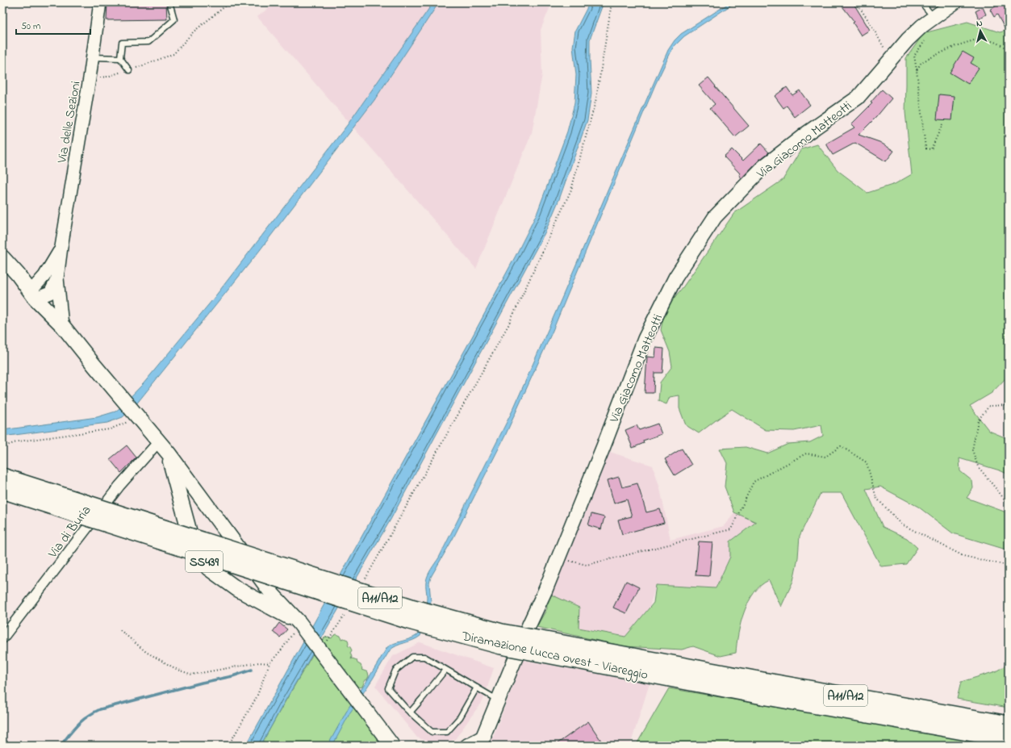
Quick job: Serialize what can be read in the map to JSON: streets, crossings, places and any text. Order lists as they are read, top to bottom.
{
  "streets": {
    "highway": ["A11/A12", "Diramazione Lucca ovest - Viareggio"],
    "main road": ["Via Giacomo Matteotti", "SS439"],
    "street": ["Via delle Sezioni", "Via di Buria"]
  },
  "crossings": [
    ["Via delle Sezioni", "SS439"],
    ["Via di Buria", "SS439"]
  ],
  "scale_bar": "50 m",
  "north": "top"
}
